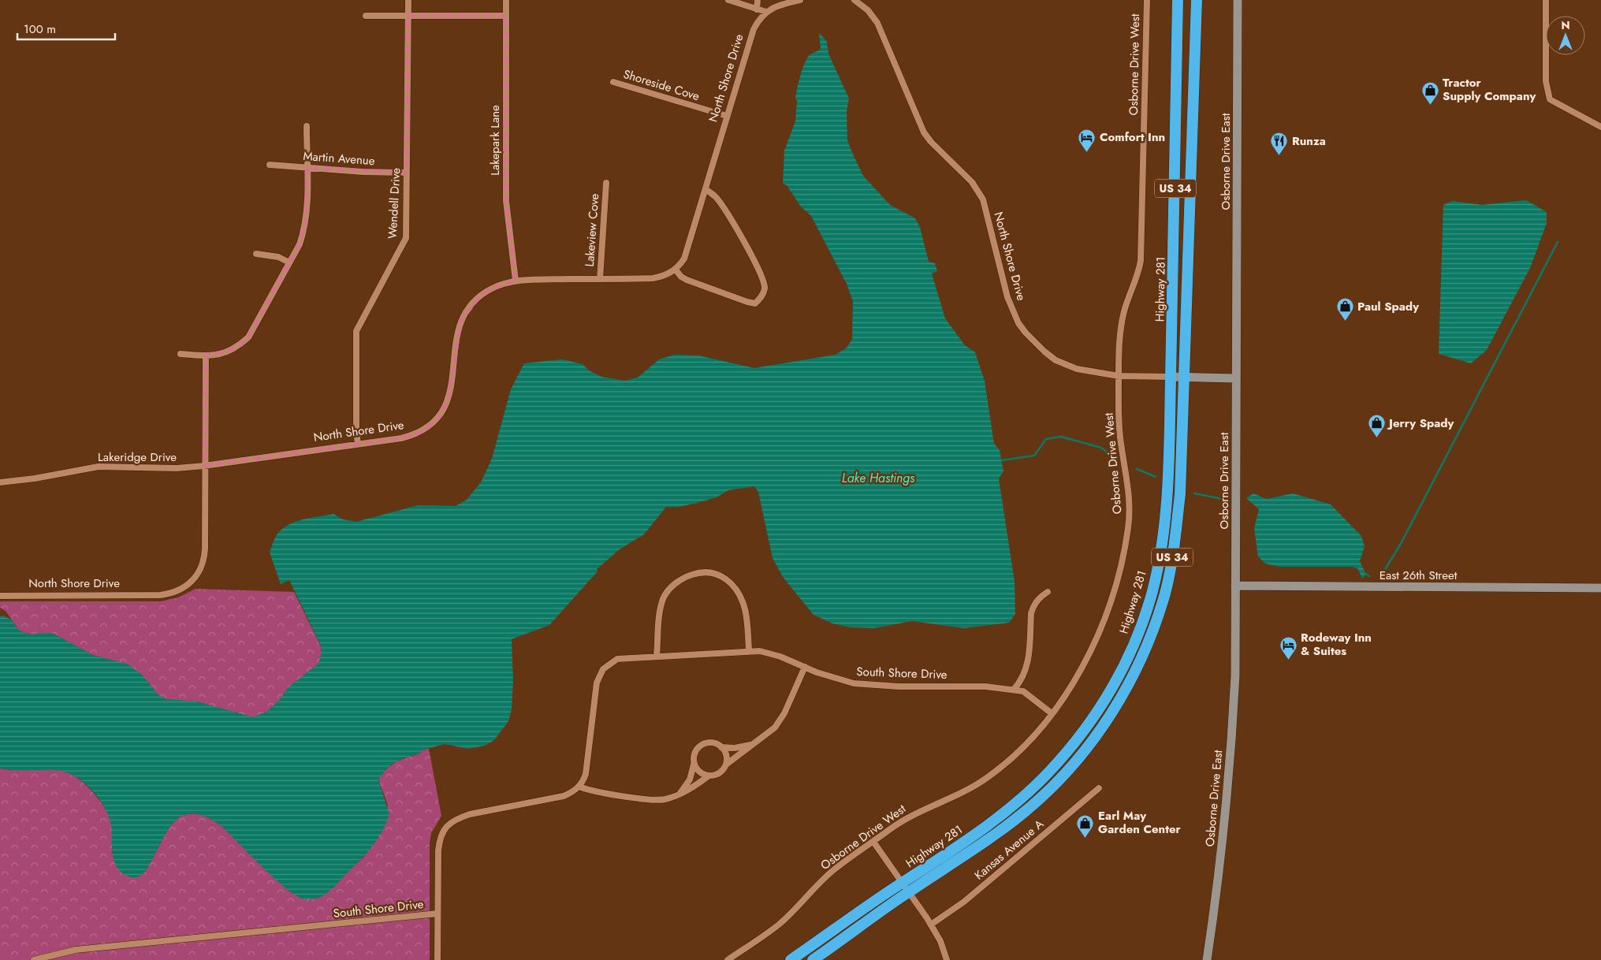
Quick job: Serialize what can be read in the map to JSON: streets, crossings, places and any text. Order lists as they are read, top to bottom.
{
  "streets": {
    "highway": ["US 34", "Highway 281"],
    "street": [
      "Osborne Drive West",
      "North Shore Drive",
      "Shoreside Cove",
      "Lakepark Lane",
      "Martin Avenue",
      "Osborne Drive East",
      "Wendell Drive",
      "Lakeview Cove",
      "Lakeridge Drive",
      "East 26th Street",
      "South Shore Drive",
      "Kansas Avenue A"
    ]
  },
  "crossings": [
    ["Osborne Drive West", "North Shore Drive"],
    ["Osborne Drive West", "South Shore Drive"],
    ["North Shore Drive", "Shoreside Cove"],
    ["North Shore Drive", "Lakepark Lane"],
    ["North Shore Drive", "Osborne Drive East"],
    ["North Shore Drive", "Wendell Drive"],
    ["North Shore Drive", "Lakeview Cove"],
    ["North Shore Drive", "Highway 281"],
    ["North Shore Drive", "Lakeridge Drive"],
    ["Martin Avenue", "Wendell Drive"],
    ["Osborne Drive East", "East 26th Street"]
  ],
  "water": ["Lake Hastings"],
  "places": {
    "shop": [
      "Tractor Supply Company",
      "Paul Spady",
      "Jerry Spady",
      "Earl May Garden Center"
    ],
    "hotel": ["Comfort Inn", "Rodeway Inn & Suites"],
    "restaurant": ["Runza"]
  },
  "scale_bar": "100 m",
  "north": "top"
}
